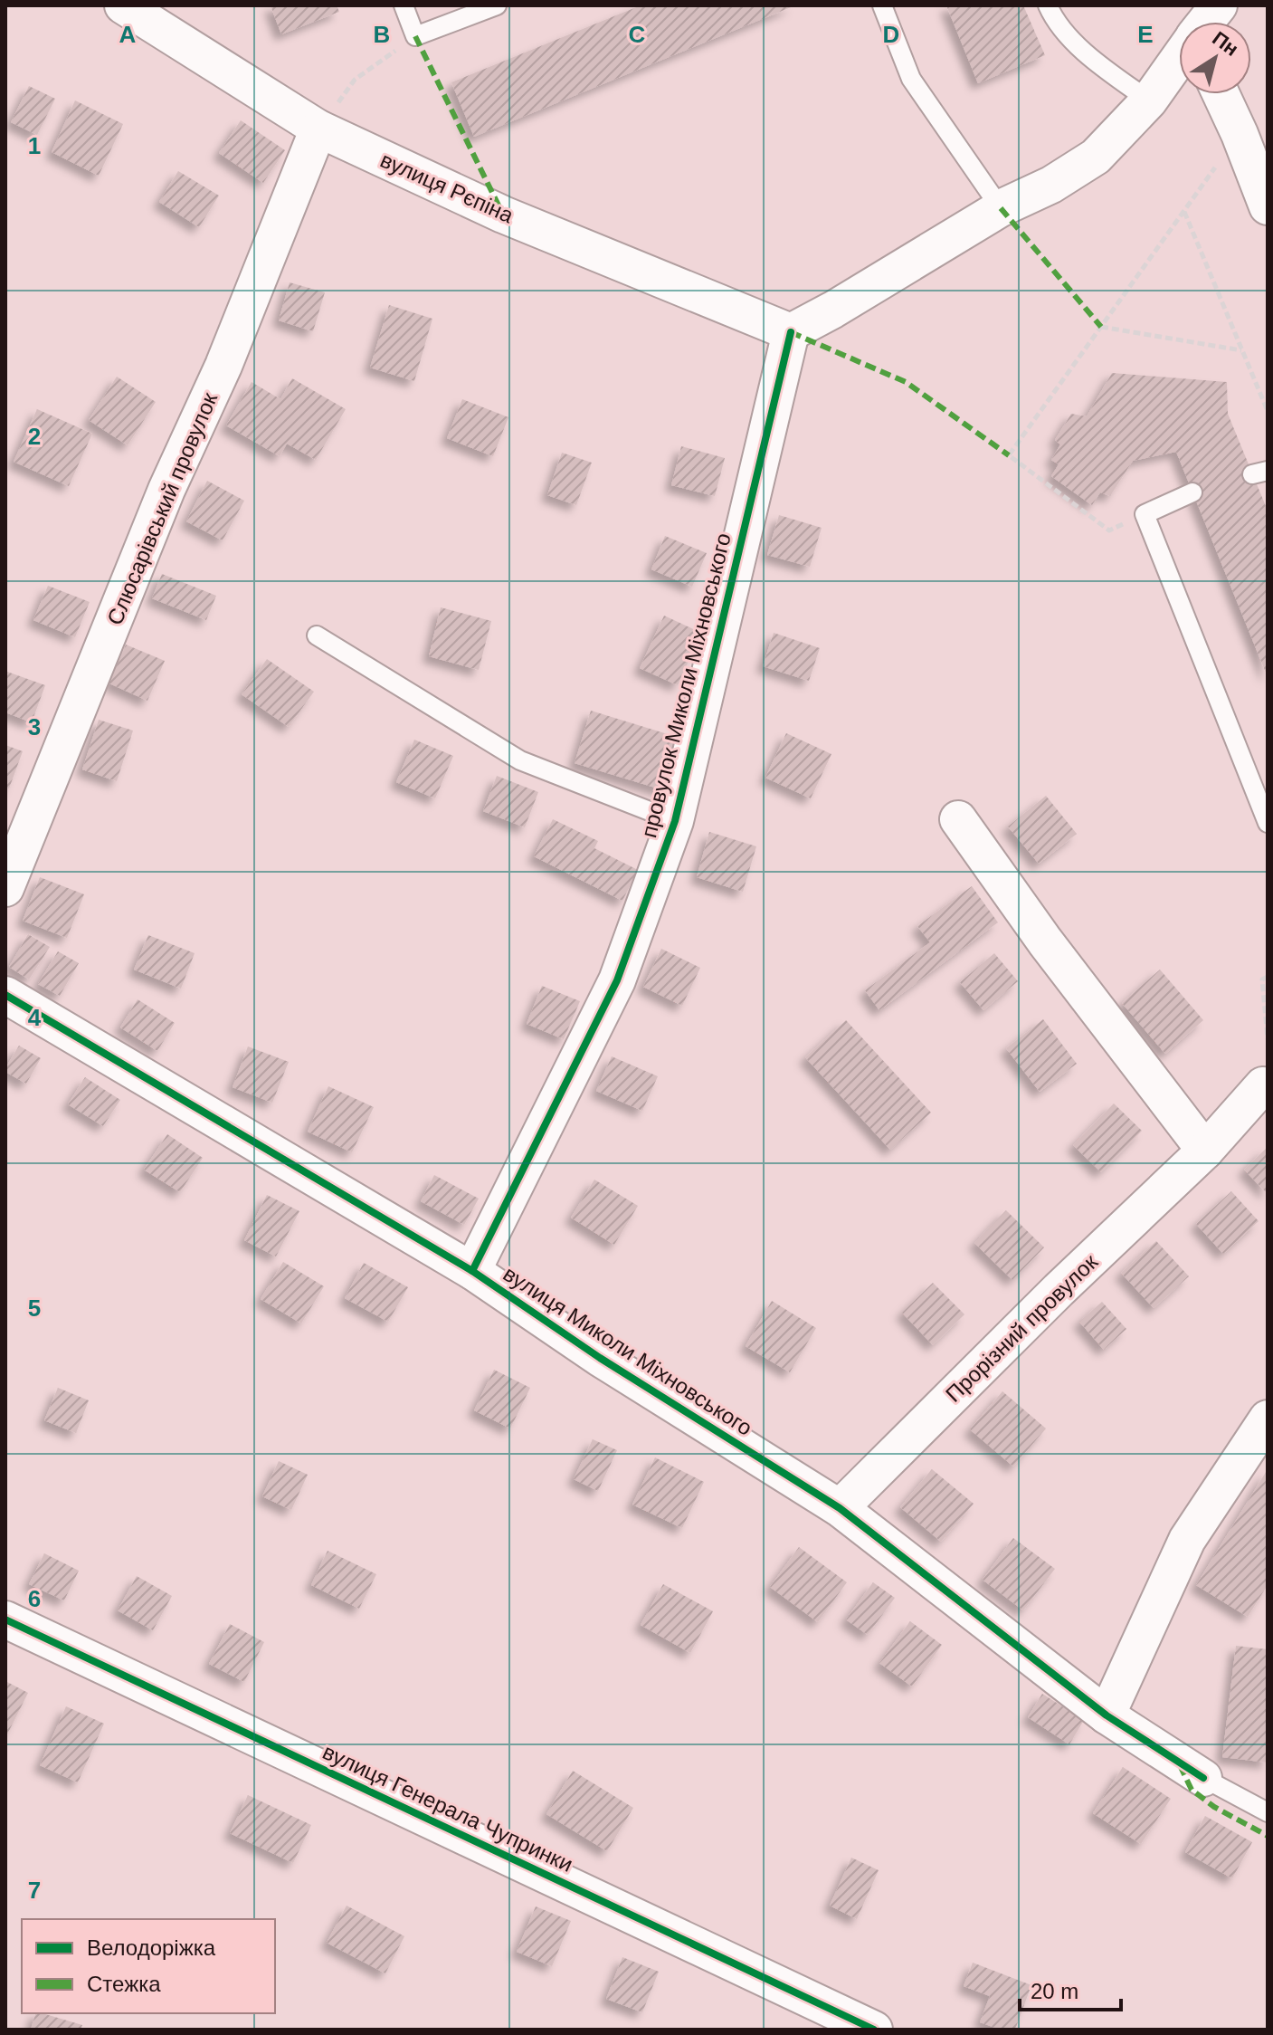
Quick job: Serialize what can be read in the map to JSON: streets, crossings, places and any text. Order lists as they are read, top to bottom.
{
  "streets": {
    "street": [
      "вулиця Рєпіна",
      "Слюсарівський провулок",
      "провулок Миколи Міхновського",
      "Прорізний провулок",
      "вулиця Миколи Міхновського",
      "вулиця Генерала Чупринки"
    ]
  },
  "crossings": [
    ["вулиця Рєпіна", "Слюсарівський провулок"],
    ["вулиця Рєпіна", "провулок Миколи Міхновського"],
    ["провулок Миколи Міхновського", "вулиця Миколи Міхновського"],
    ["Прорізний провулок", "вулиця Миколи Міхновського"]
  ],
  "legend": ["Велодоріжка", "Стежка"],
  "scale_bar": "20 m",
  "north": "top right",
  "grid": {
    "columns": [
      "A",
      "B",
      "C",
      "D",
      "E"
    ],
    "rows": [
      "1",
      "2",
      "3",
      "4",
      "5",
      "6",
      "7"
    ]
  }
}
